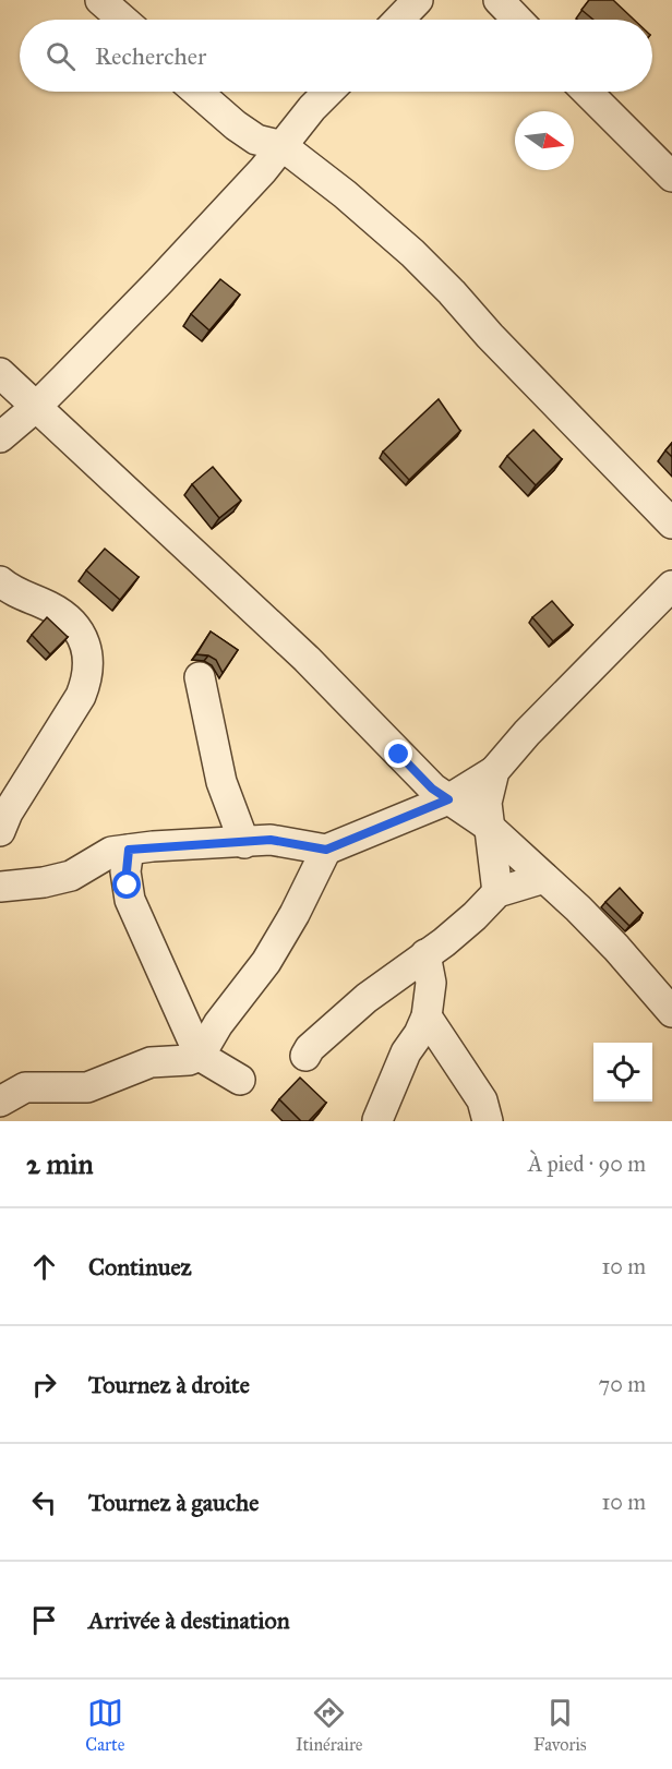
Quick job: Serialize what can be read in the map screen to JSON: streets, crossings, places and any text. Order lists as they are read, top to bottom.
{
  "north": "right",
  "page": {
    "search": "Rechercher",
    "heading": ["2 min", "À pied · 90 m"],
    "list": [
      ["Continuez", "10 m"],
      ["Tournez à droite", "70 m"],
      ["Tournez à gauche", "10 m"],
      "Arrivée à destination"
    ],
    "nav": ["Carte", "Itinéraire", "Favoris"]
  }
}
